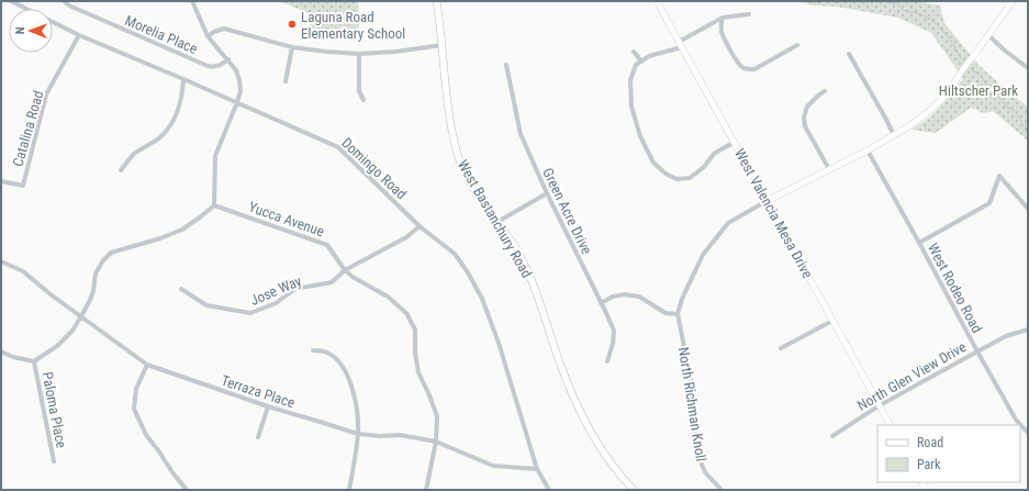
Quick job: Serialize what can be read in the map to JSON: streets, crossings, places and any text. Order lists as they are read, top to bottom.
{
  "streets": {
    "main road": ["West Bastanchury Road"],
    "street": [
      "Morelia Place",
      "Catalina Road",
      "Domingo Road",
      "Green Acre Drive",
      "West Valencia Mesa Drive",
      "Yucca Avenue",
      "West Rodeo Road",
      "Jose Way",
      "North Glen View Drive",
      "Terraza Place",
      "North Richman Knoll",
      "Paloma Place"
    ]
  },
  "crossings": [
    ["Catalina Road", "Domingo Road"],
    ["Domingo Road", "Jose Way"],
    ["Domingo Road", "Terraza Place"],
    ["West Valencia Mesa Drive", "North Glen View Drive"],
    ["West Valencia Mesa Drive", "North Richman Knoll"],
    ["Yucca Avenue", "Jose Way"],
    ["Yucca Avenue", "Terraza Place"],
    ["West Rodeo Road", "North Glen View Drive"],
    ["West Rodeo Road", "North Richman Knoll"]
  ],
  "parks": ["Hiltscher Park"],
  "places": ["Laguna Road Elementary School"],
  "legend": ["Road", "Park"],
  "north": "left"
}
